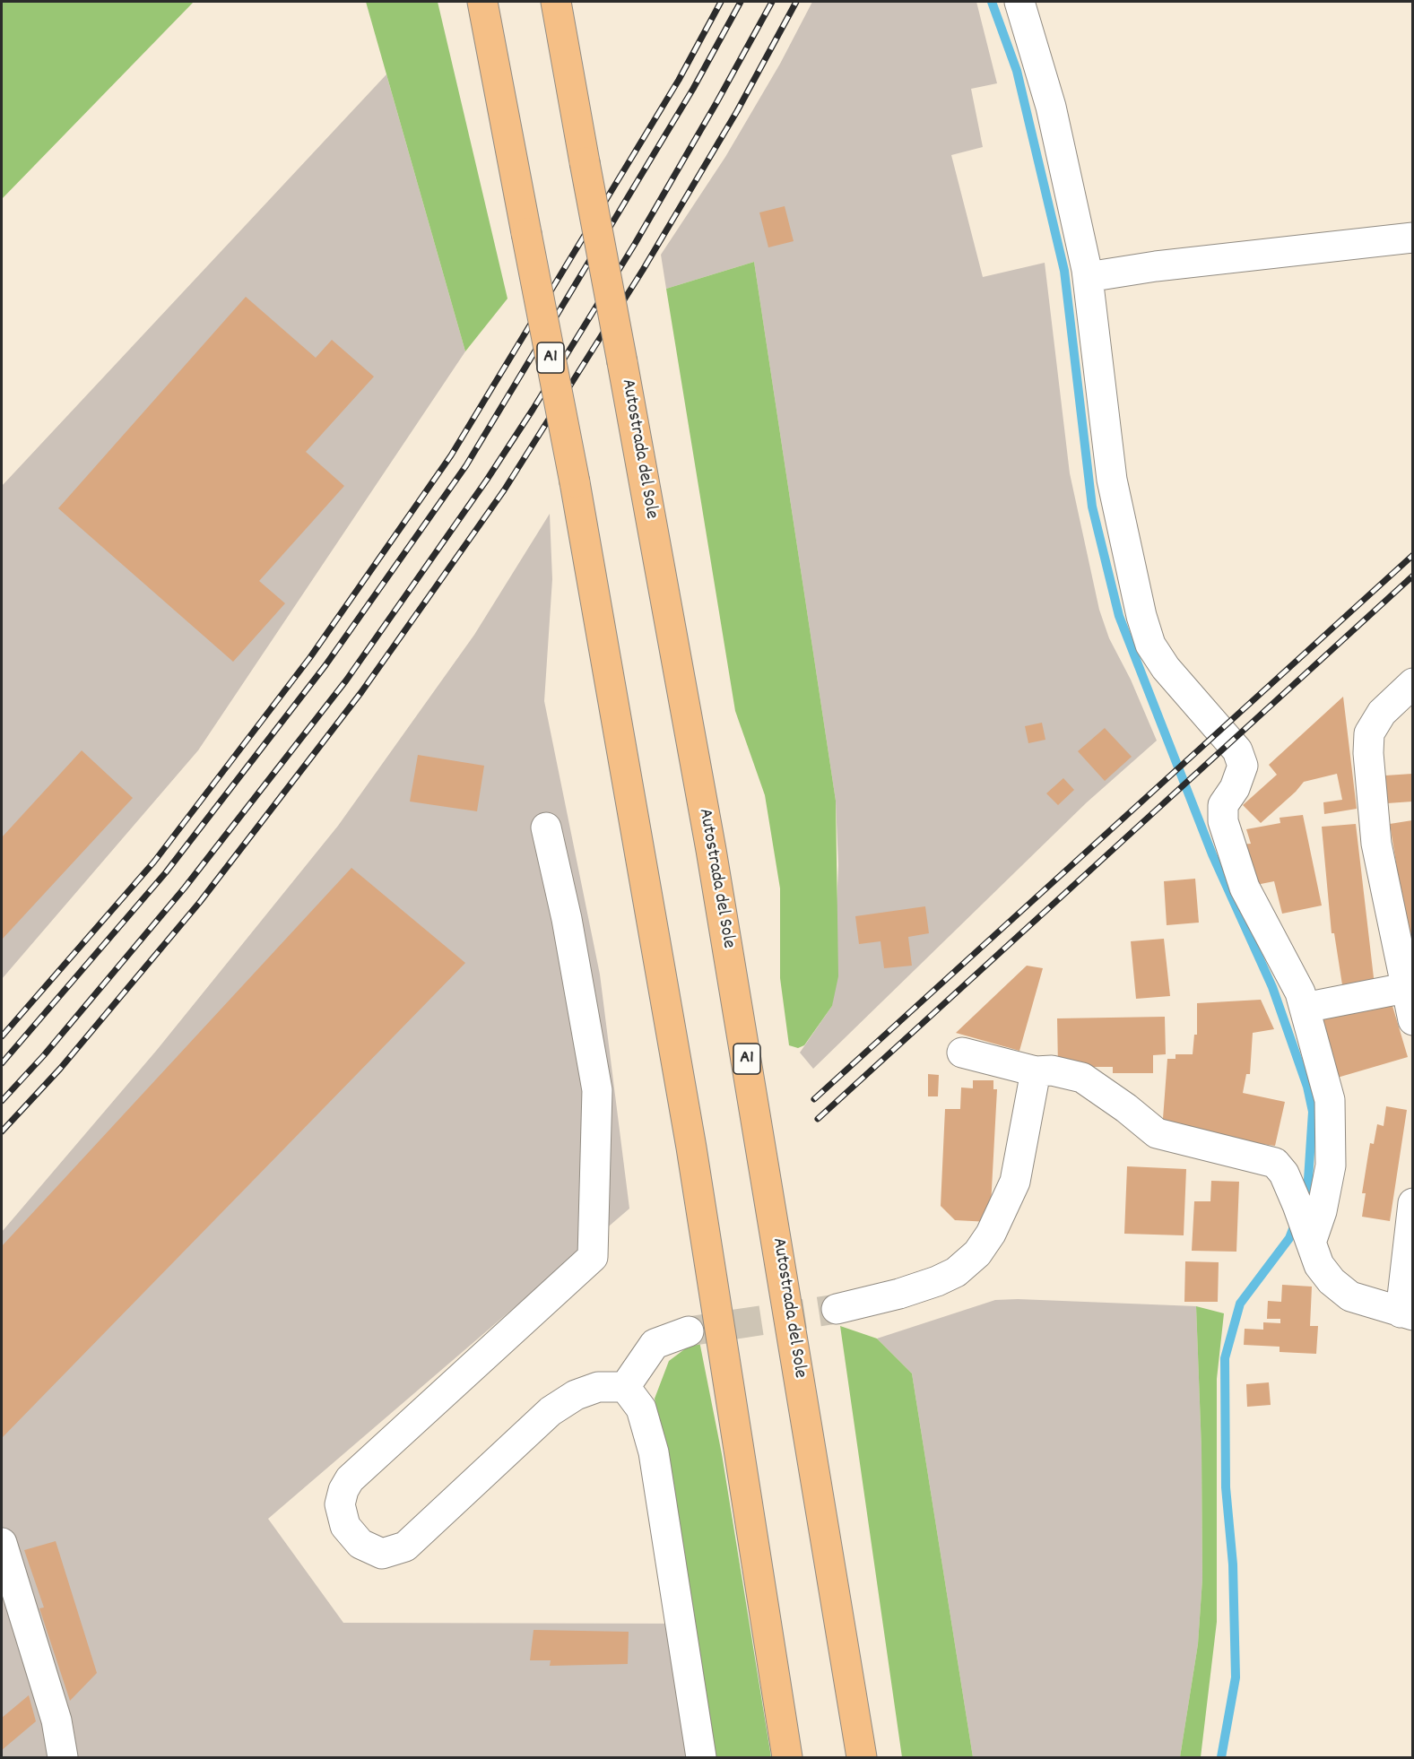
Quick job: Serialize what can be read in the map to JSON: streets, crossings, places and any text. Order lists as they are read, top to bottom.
{
  "streets": {
    "highway": ["A1", "Autostrada del Sole"]
  }
}
